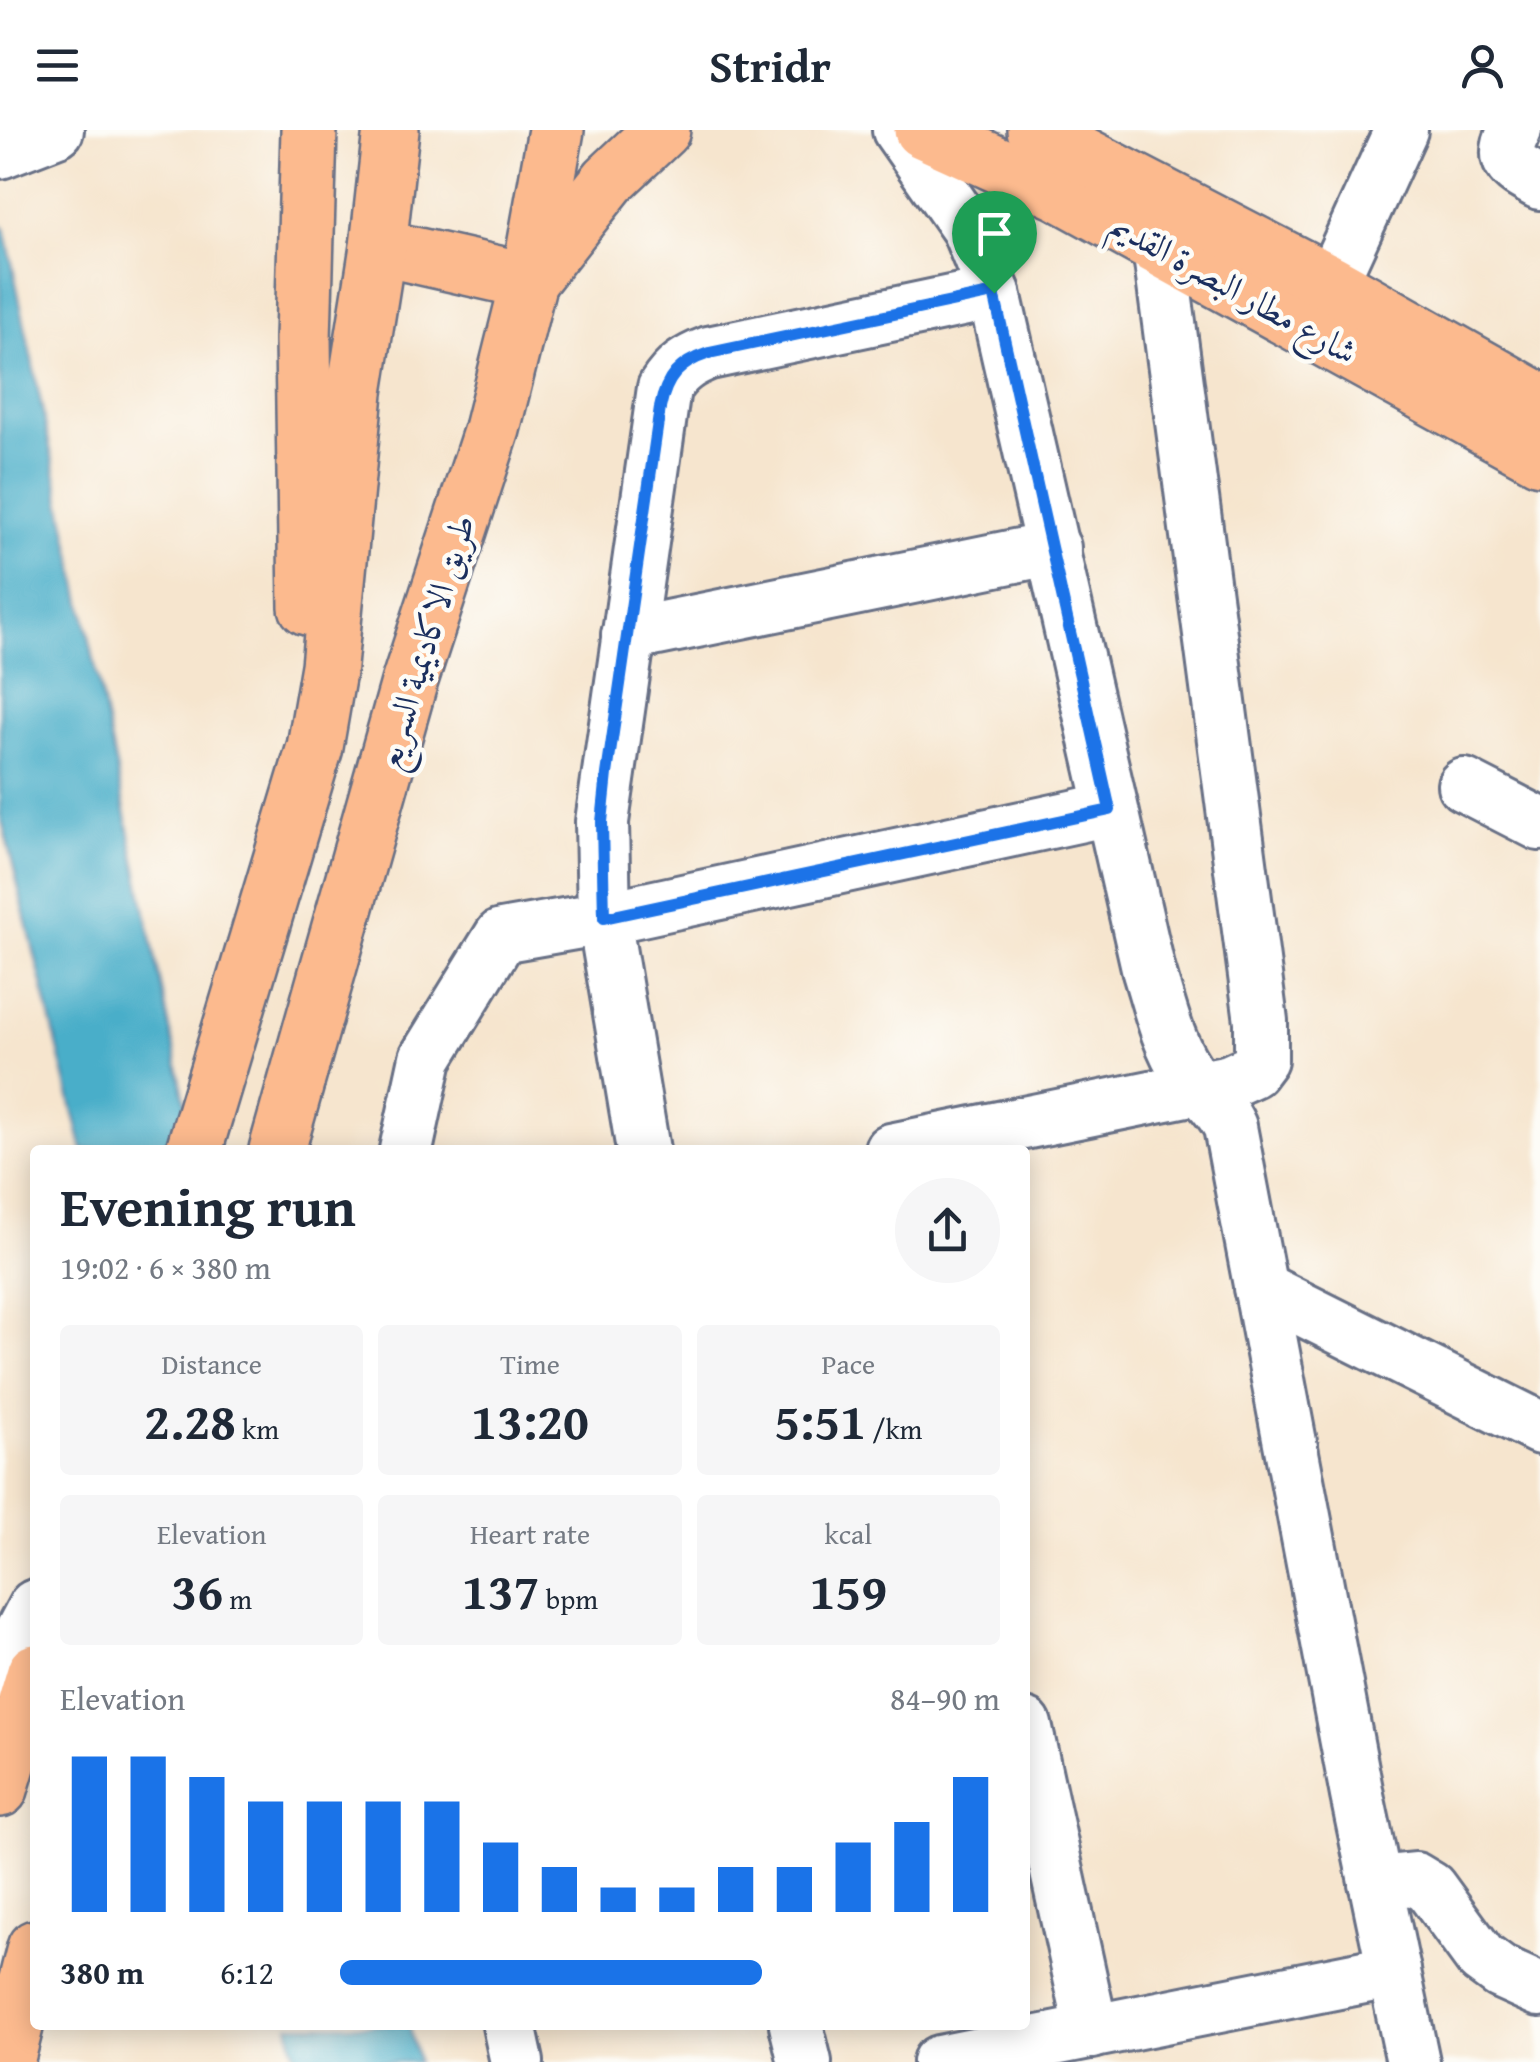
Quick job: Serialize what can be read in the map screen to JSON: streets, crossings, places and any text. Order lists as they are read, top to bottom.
{
  "streets": {
    "main road": ["شارع مطار البصرة القديم", "طريق الاكاديمية السريع"]
  },
  "page": {
    "header": "Stridr",
    "heading": ["Evening run", "19:02 · 6 × 380 m"],
    "stats": [
      ["Distance", "2.28 km"],
      ["Time", "13:20"],
      ["Pace", "5:51 /km"],
      ["Elevation", "36 m"],
      ["Heart rate", "137 bpm"],
      ["kcal", "159"]
    ],
    "chart": ["Elevation", "84–90 m"],
    "list": [
      {
        "name": "380 m",
        "note": "6:12"
      }
    ]
  }
}
